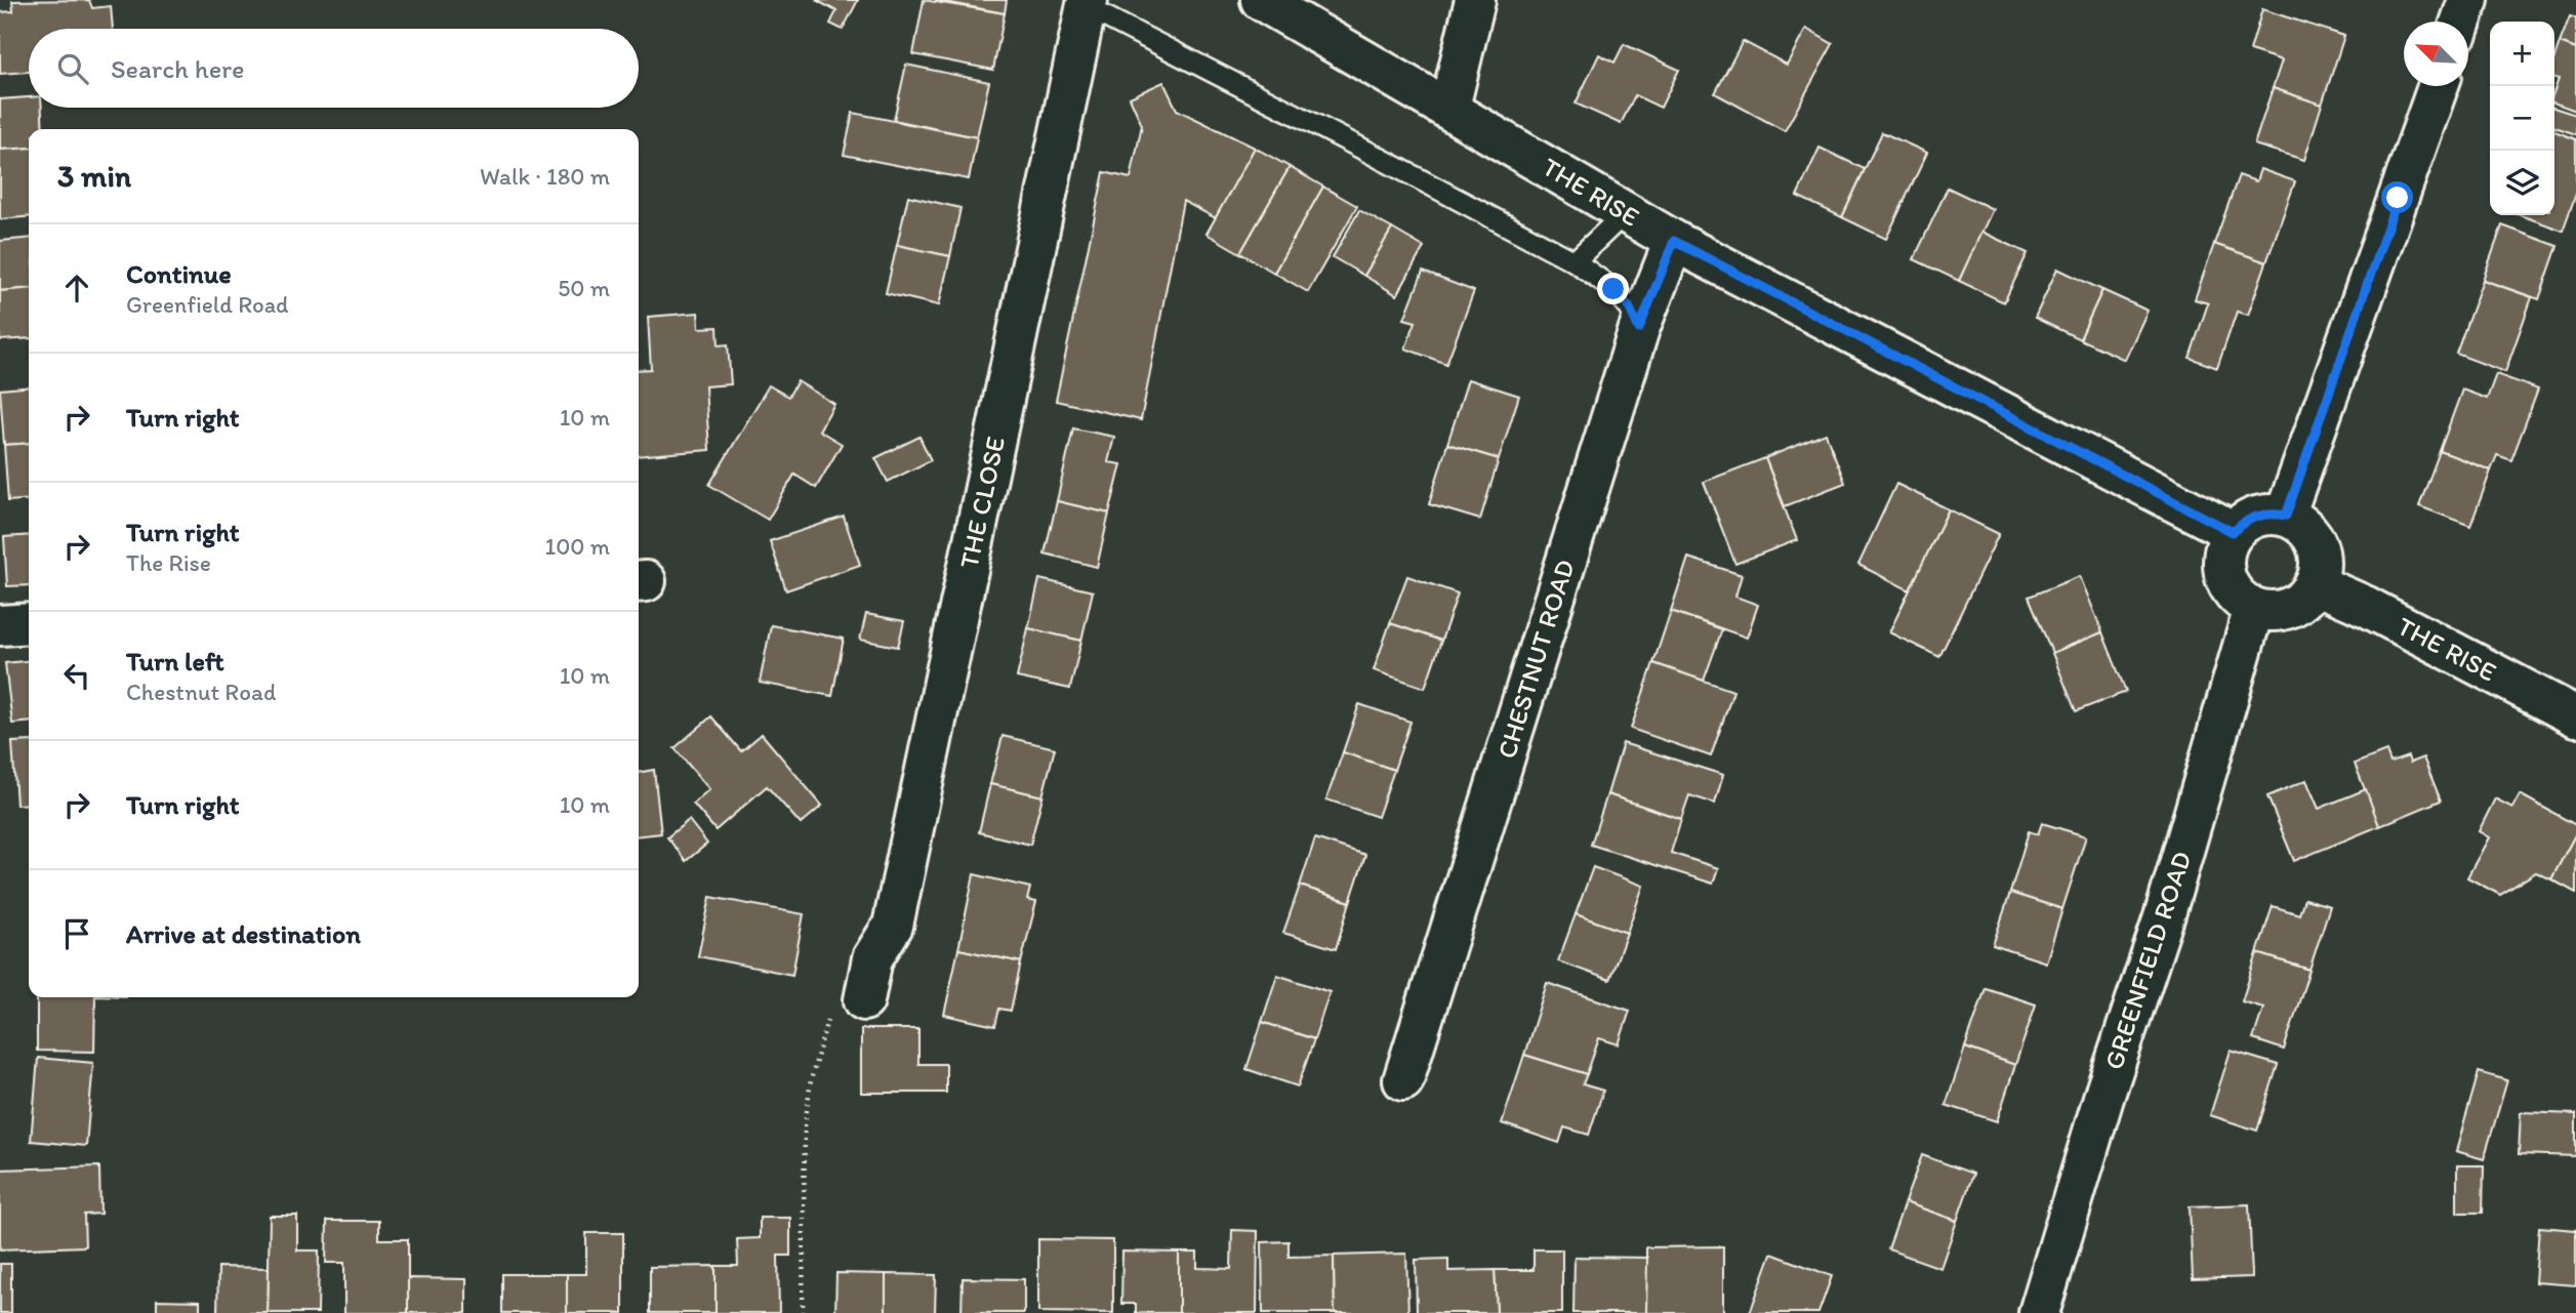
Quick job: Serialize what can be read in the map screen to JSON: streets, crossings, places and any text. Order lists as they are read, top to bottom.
{
  "streets": {
    "street": [
      "THE RISE",
      "THE CLOSE",
      "CHESTNUT ROAD",
      "GREENFIELD ROAD"
    ]
  },
  "crossings": [
    ["THE RISE", "CHESTNUT ROAD"],
    ["THE RISE", "GREENFIELD ROAD"]
  ],
  "north": "top left",
  "page": {
    "map_buttons": ["+", "−"],
    "search": "Search here",
    "heading": ["3 min", "Walk · 180 m"],
    "list": [
      ["Continue", "Greenfield Road", "50 m"],
      ["Turn right", "10 m"],
      ["Turn right", "The Rise", "100 m"],
      ["Turn left", "Chestnut Road", "10 m"],
      ["Turn right", "10 m"],
      "Arrive at destination"
    ]
  }
}
